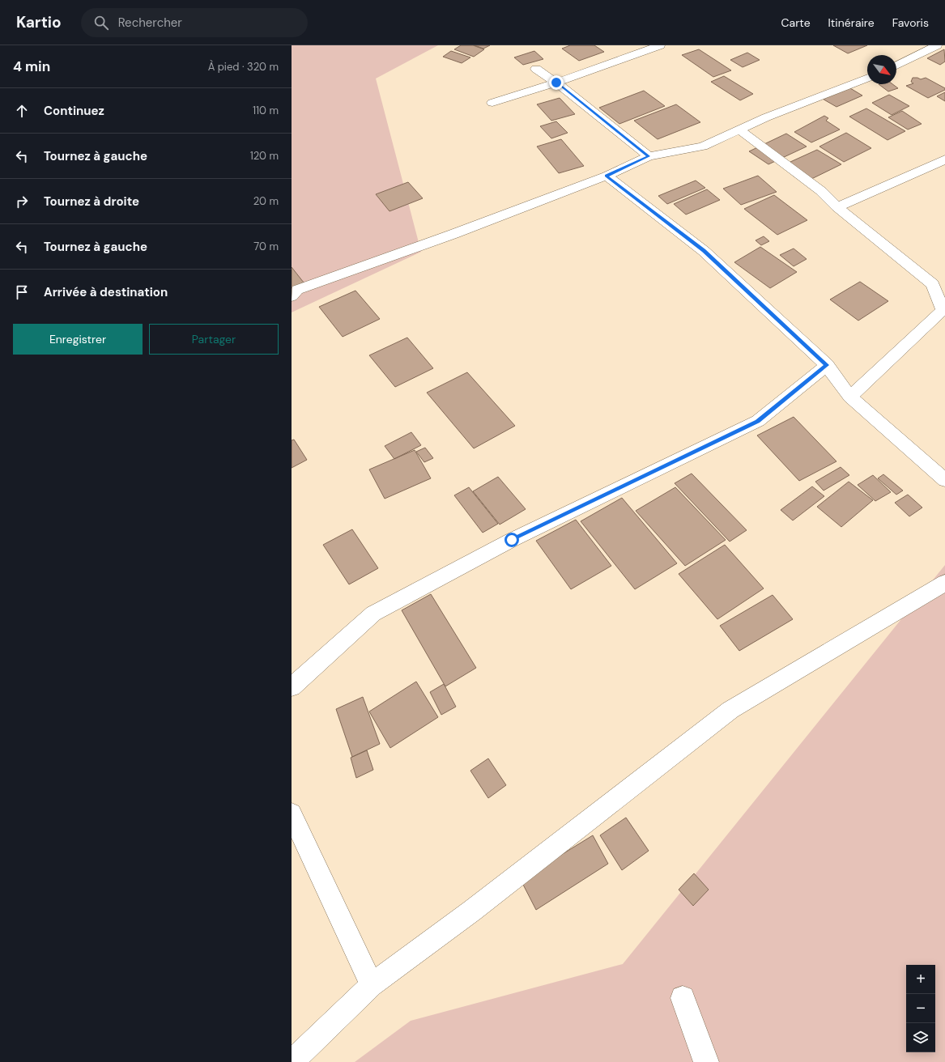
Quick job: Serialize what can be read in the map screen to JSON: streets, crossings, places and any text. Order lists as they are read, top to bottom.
{
  "north": "bottom right",
  "page": {
    "header": "Kartio",
    "search": "Rechercher",
    "nav": ["Carte", "Itinéraire", "Favoris"],
    "heading": ["4 min", "À pied · 320 m"],
    "list": [
      ["Continuez", "110 m"],
      ["Tournez à gauche", "120 m"],
      ["Tournez à droite", "20 m"],
      ["Tournez à gauche", "70 m"],
      "Arrivée à destination"
    ],
    "buttons": ["Enregistrer", "Partager"],
    "map_buttons": ["+", "−"]
  }
}
